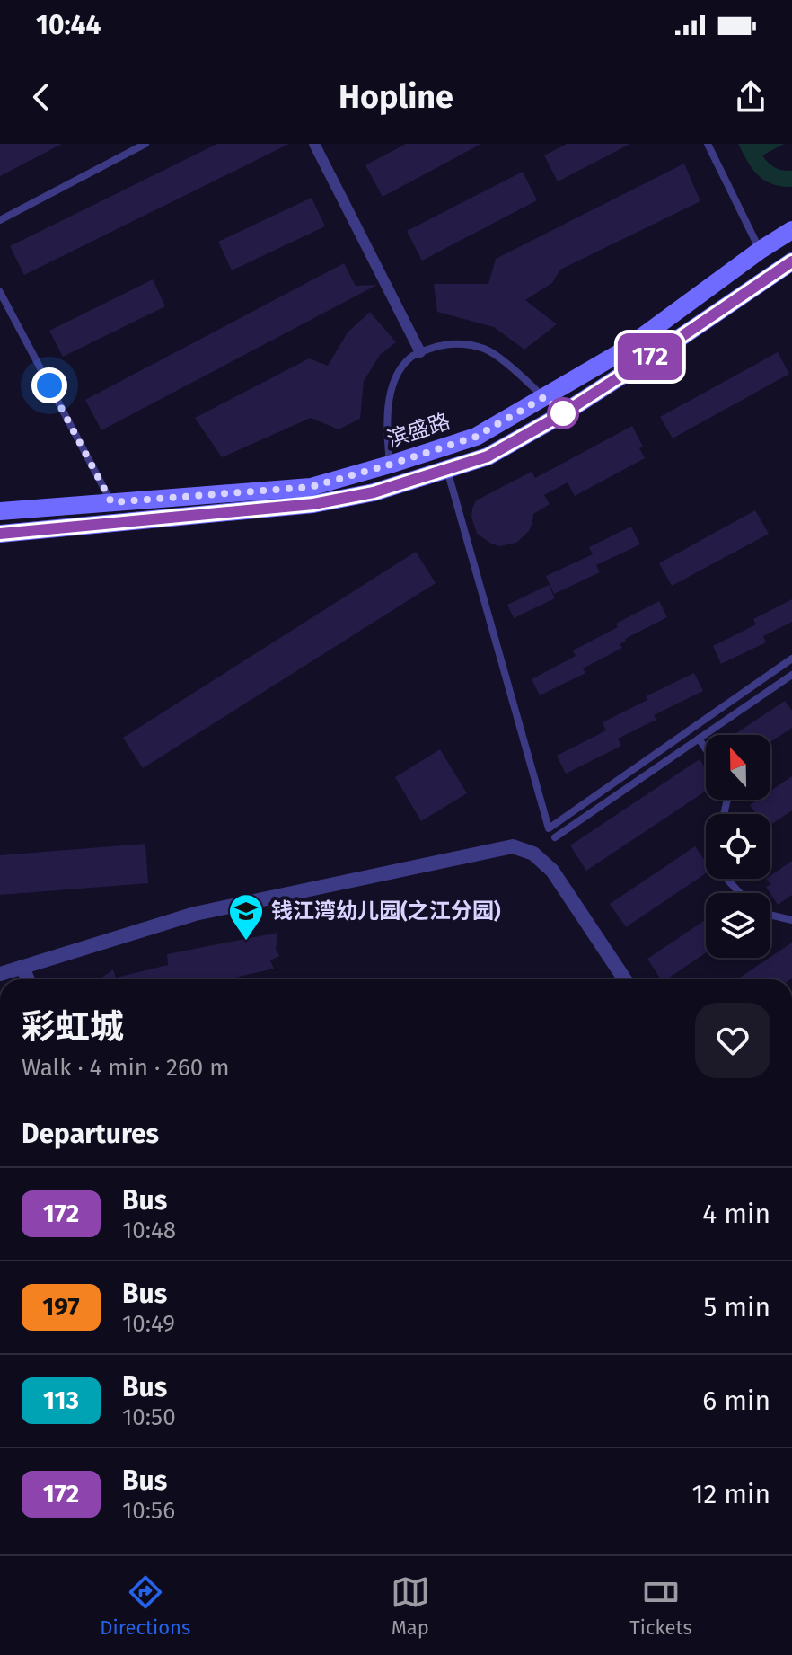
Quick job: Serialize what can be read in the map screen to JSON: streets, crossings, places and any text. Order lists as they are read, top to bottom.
{
  "streets": {
    "main road": ["滨盛路"]
  },
  "places": {
    "school or university": ["钱江湾幼儿园(之江分园)"]
  },
  "lines": ["bus line 172"],
  "north": "top",
  "page": {
    "status": "10:44",
    "header": "Hopline",
    "on_map": "172",
    "heading": [
      ["彩虹城", "Walk · 4 min · 260 m"],
      "Departures"
    ],
    "list": [
      {
        "mark": "172",
        "name": "Bus",
        "note": "10:48",
        "value": "4 min"
      },
      {
        "mark": "197",
        "name": "Bus",
        "note": "10:49",
        "value": "5 min"
      },
      {
        "mark": "113",
        "name": "Bus",
        "note": "10:50",
        "value": "6 min"
      },
      {
        "mark": "172",
        "name": "Bus",
        "note": "10:56",
        "value": "12 min"
      }
    ],
    "tabs": ["Directions", "Map", "Tickets"]
  }
}
